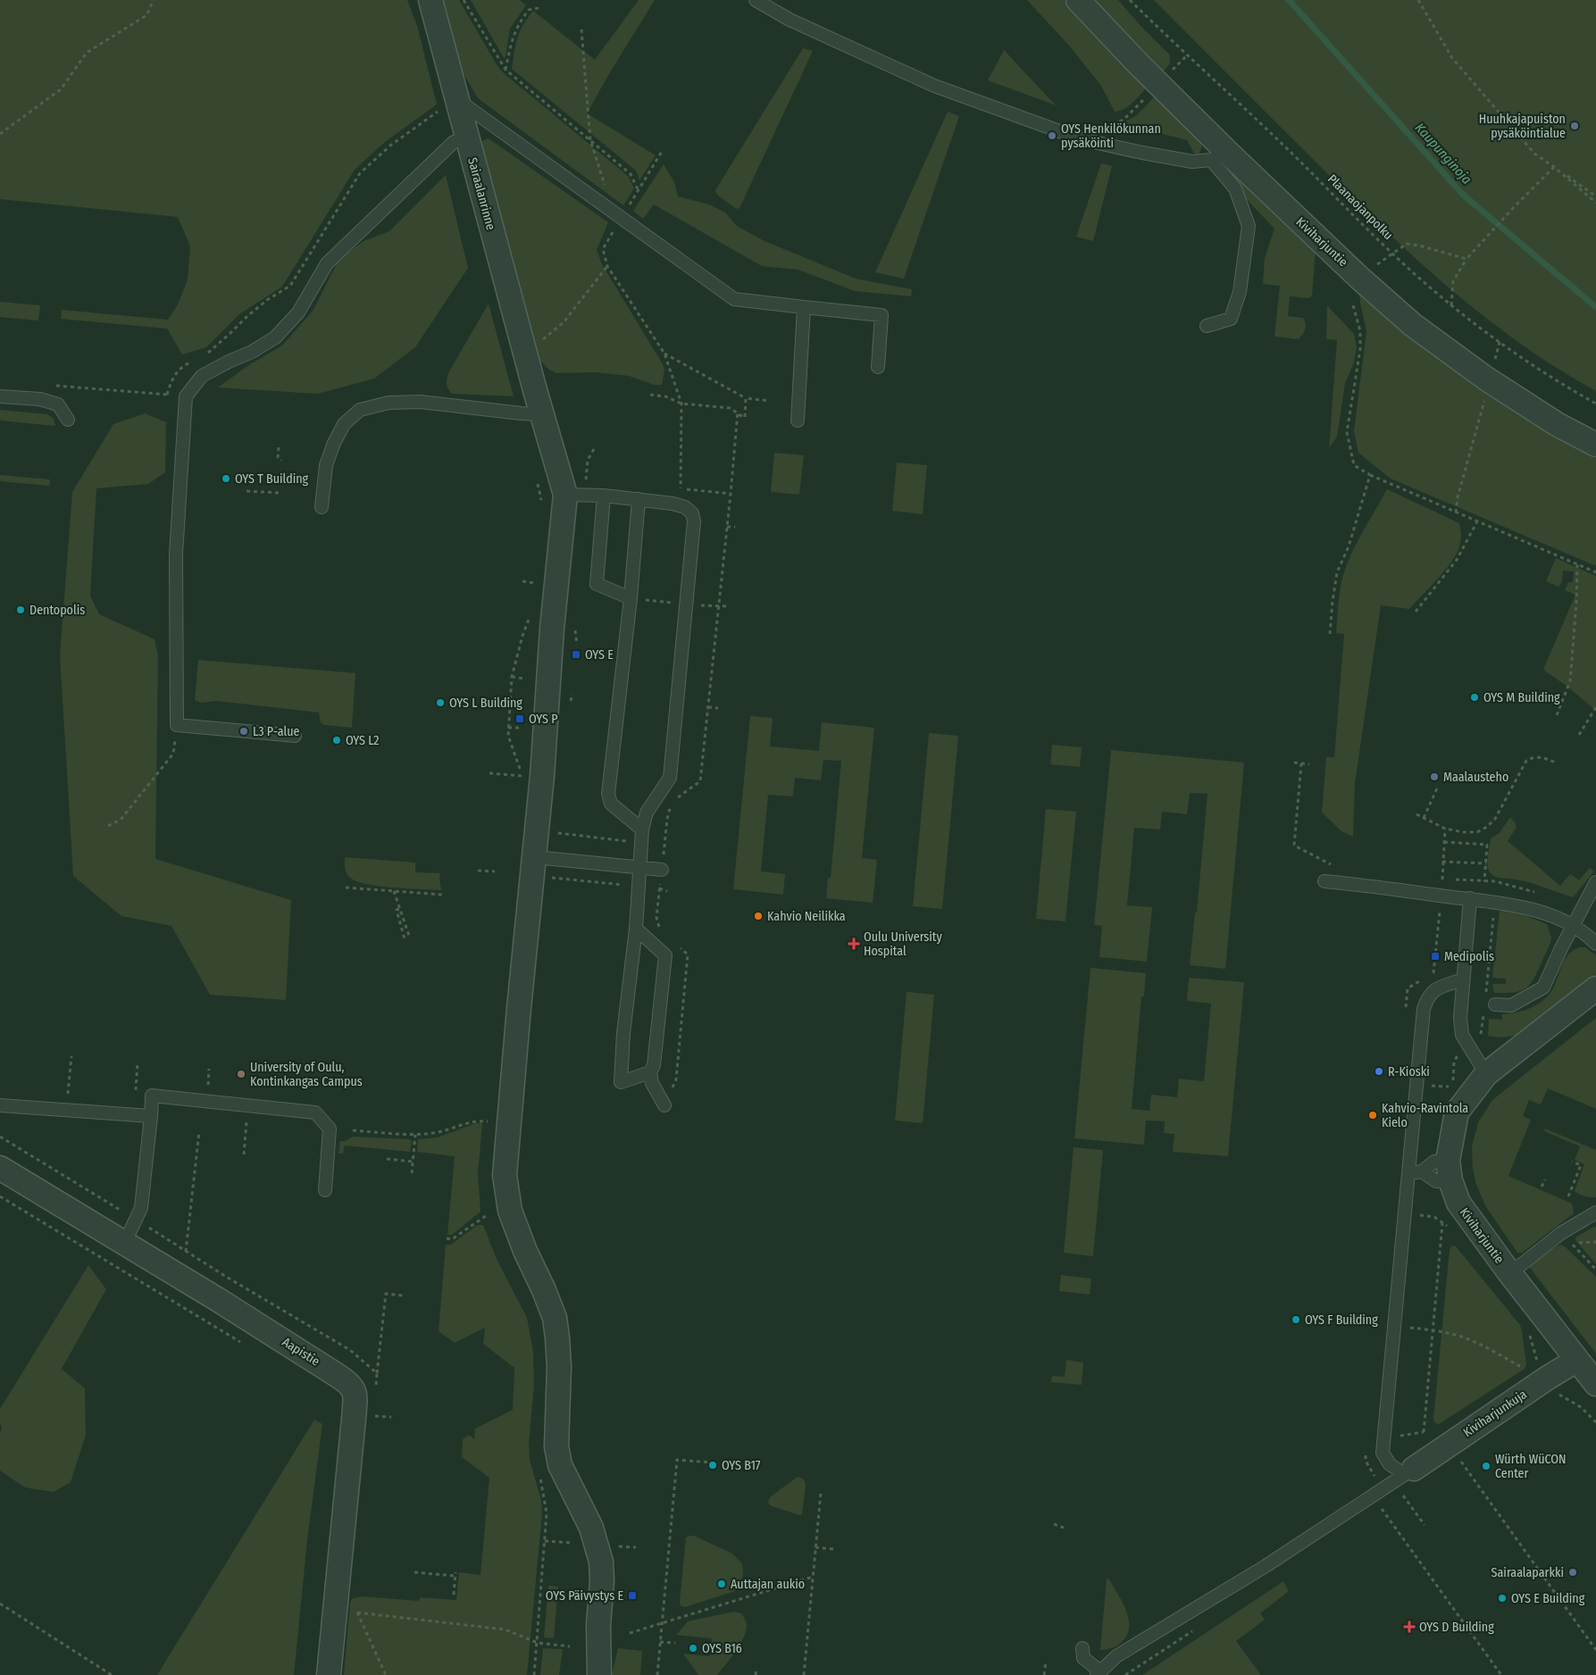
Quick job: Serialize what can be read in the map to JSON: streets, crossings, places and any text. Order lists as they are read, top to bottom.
{
  "streets": {
    "street": [
      "Sairaalanrinne",
      "Kiviharjuntie",
      "Aapistie",
      "Kiviharjunkuja"
    ],
    "path": ["Plaanaojanpolku"]
  },
  "crossings": [
    ["Kiviharjuntie", "Kiviharjunkuja"]
  ],
  "water": ["Kaupunginoja"],
  "places": {
    "other": [
      "Huuhkajapuiston pysäköintialue",
      "OYS Henkilökunnan pysäköinti",
      "OYS T Building",
      "Dentopolis",
      "OYS M Building",
      "OYS L Building",
      "L3 P-alue",
      "OYS L2",
      "Maalausteho",
      "Kahvio Neilikka",
      "R-Kioski",
      "University of Oulu, Kontinkangas Campus",
      "Kahvio-Ravintola Kielo",
      "OYS F Building",
      "OYS B17",
      "Würth WüCON Center",
      "Sairaalaparkki",
      "Auttajan aukio",
      "OYS E Building",
      "OYS B16"
    ],
    "transit": [
      "OYS E",
      "OYS P",
      "Medipolis",
      "OYS Päivystys E"
    ],
    "health": ["Oulu University Hospital", "OYS D Building"]
  }
}
